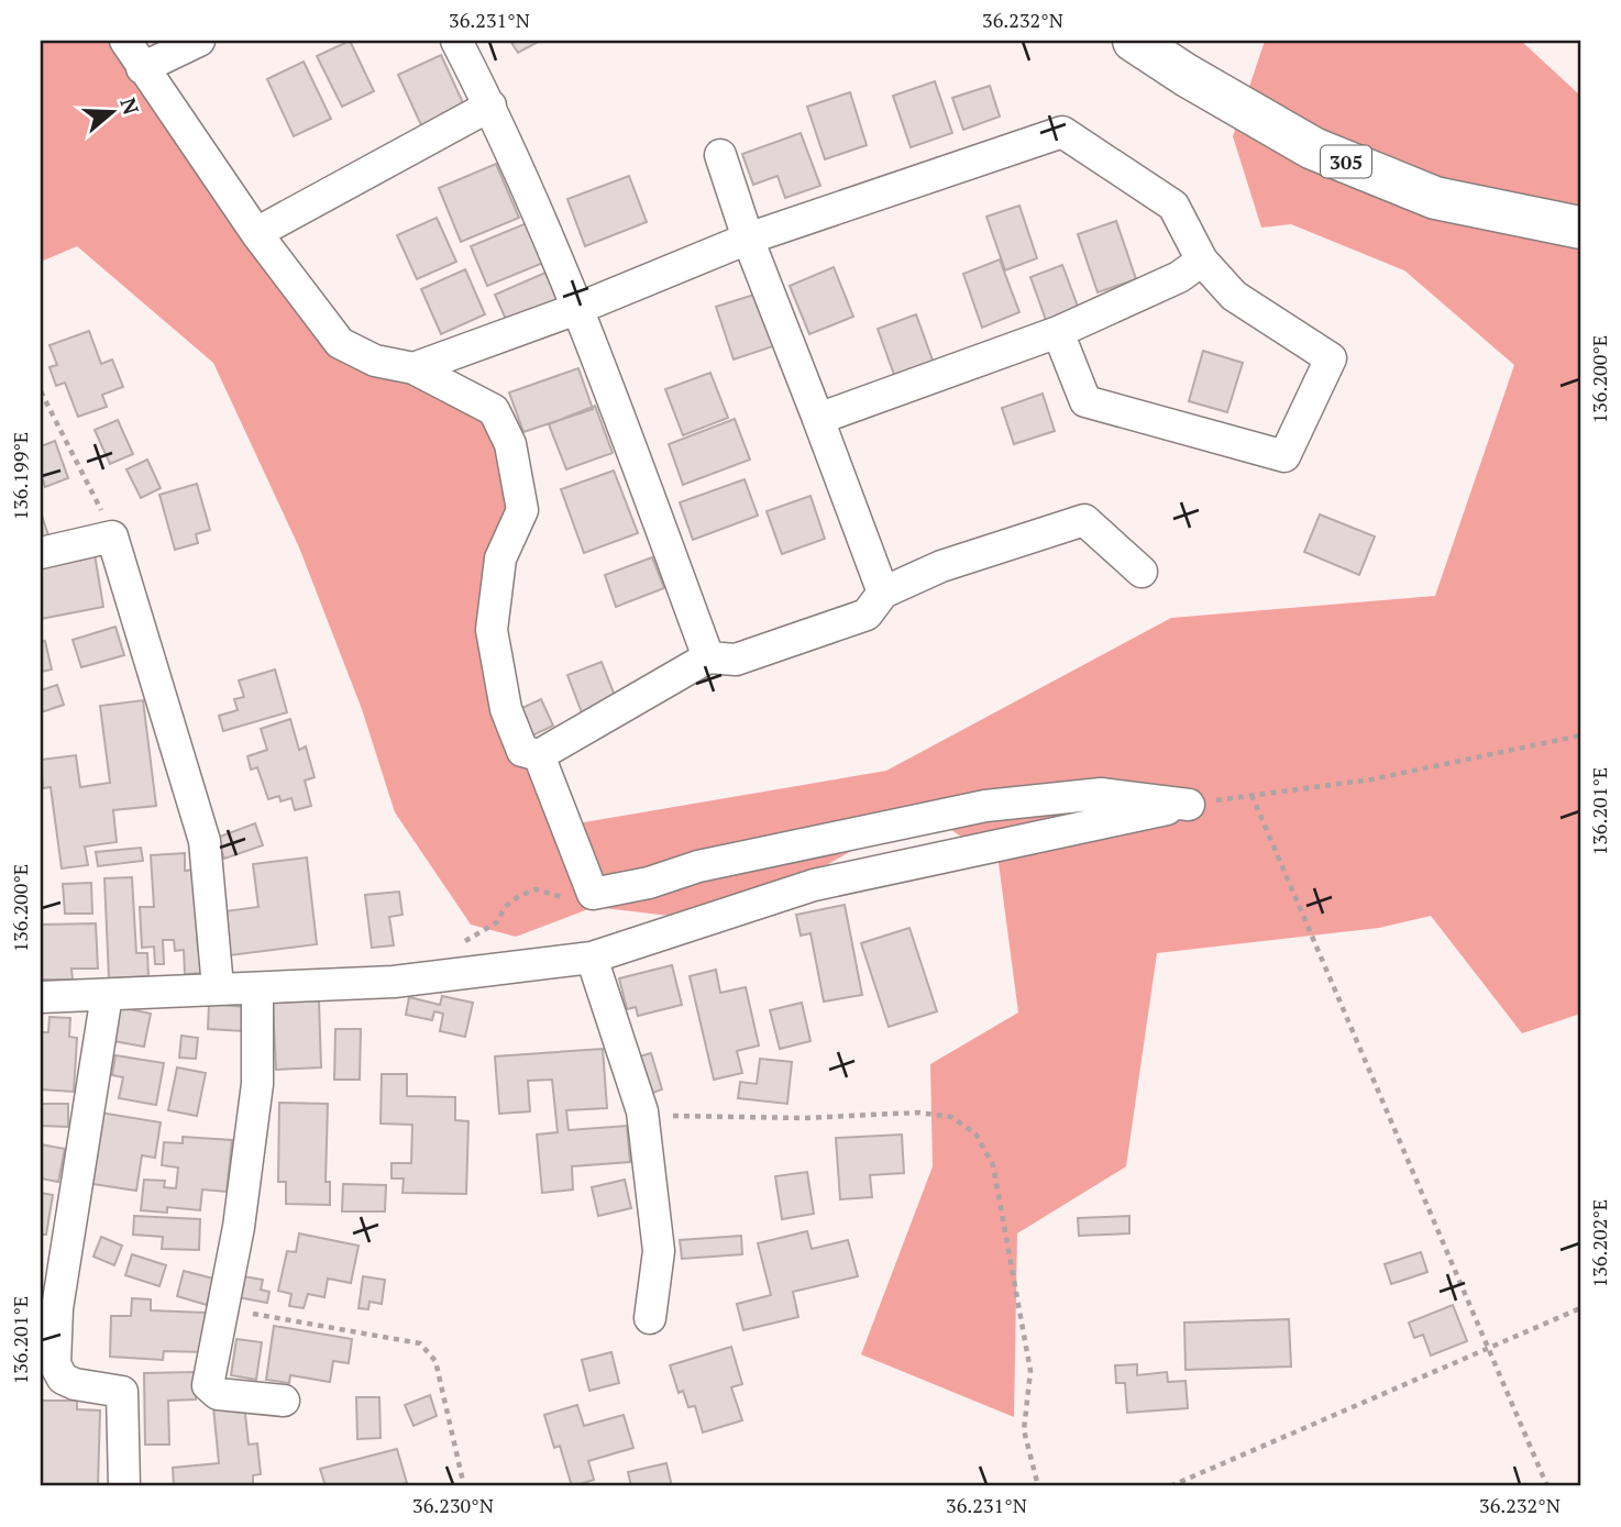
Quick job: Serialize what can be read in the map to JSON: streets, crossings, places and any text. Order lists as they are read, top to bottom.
{
  "streets": {
    "highway": ["305"]
  },
  "north": "right",
  "coordinates": [
    "36.231°N",
    "36.232°N",
    "136.200°E",
    "136.199°E",
    "136.201°E",
    "136.202°E",
    "36.230°N"
  ]
}
